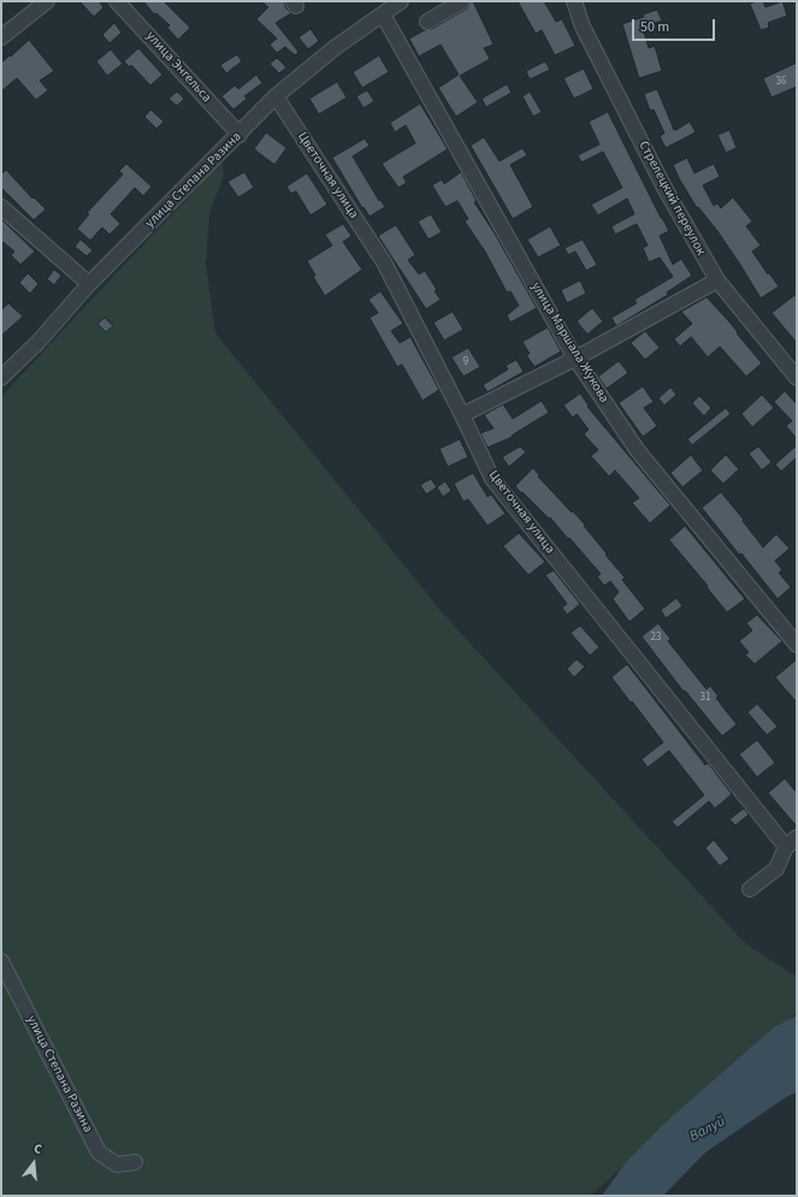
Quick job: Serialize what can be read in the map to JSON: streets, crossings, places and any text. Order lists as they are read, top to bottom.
{
  "streets": {
    "street": [
      "улица Энгельса",
      "Цветочная улица",
      "улица Степана Разина",
      "Стрелецкий переулок",
      "улица Маршала Жукова"
    ]
  },
  "crossings": [
    ["улица Энгельса", "улица Степана Разина"],
    ["Цветочная улица", "улица Степана Разина"],
    ["улица Степана Разина", "улица Маршала Жукова"]
  ],
  "water": ["Валуй"],
  "house_numbers": [
    "36",
    "9",
    "23",
    "31"
  ],
  "scale_bar": "50 m",
  "north": "top"
}
